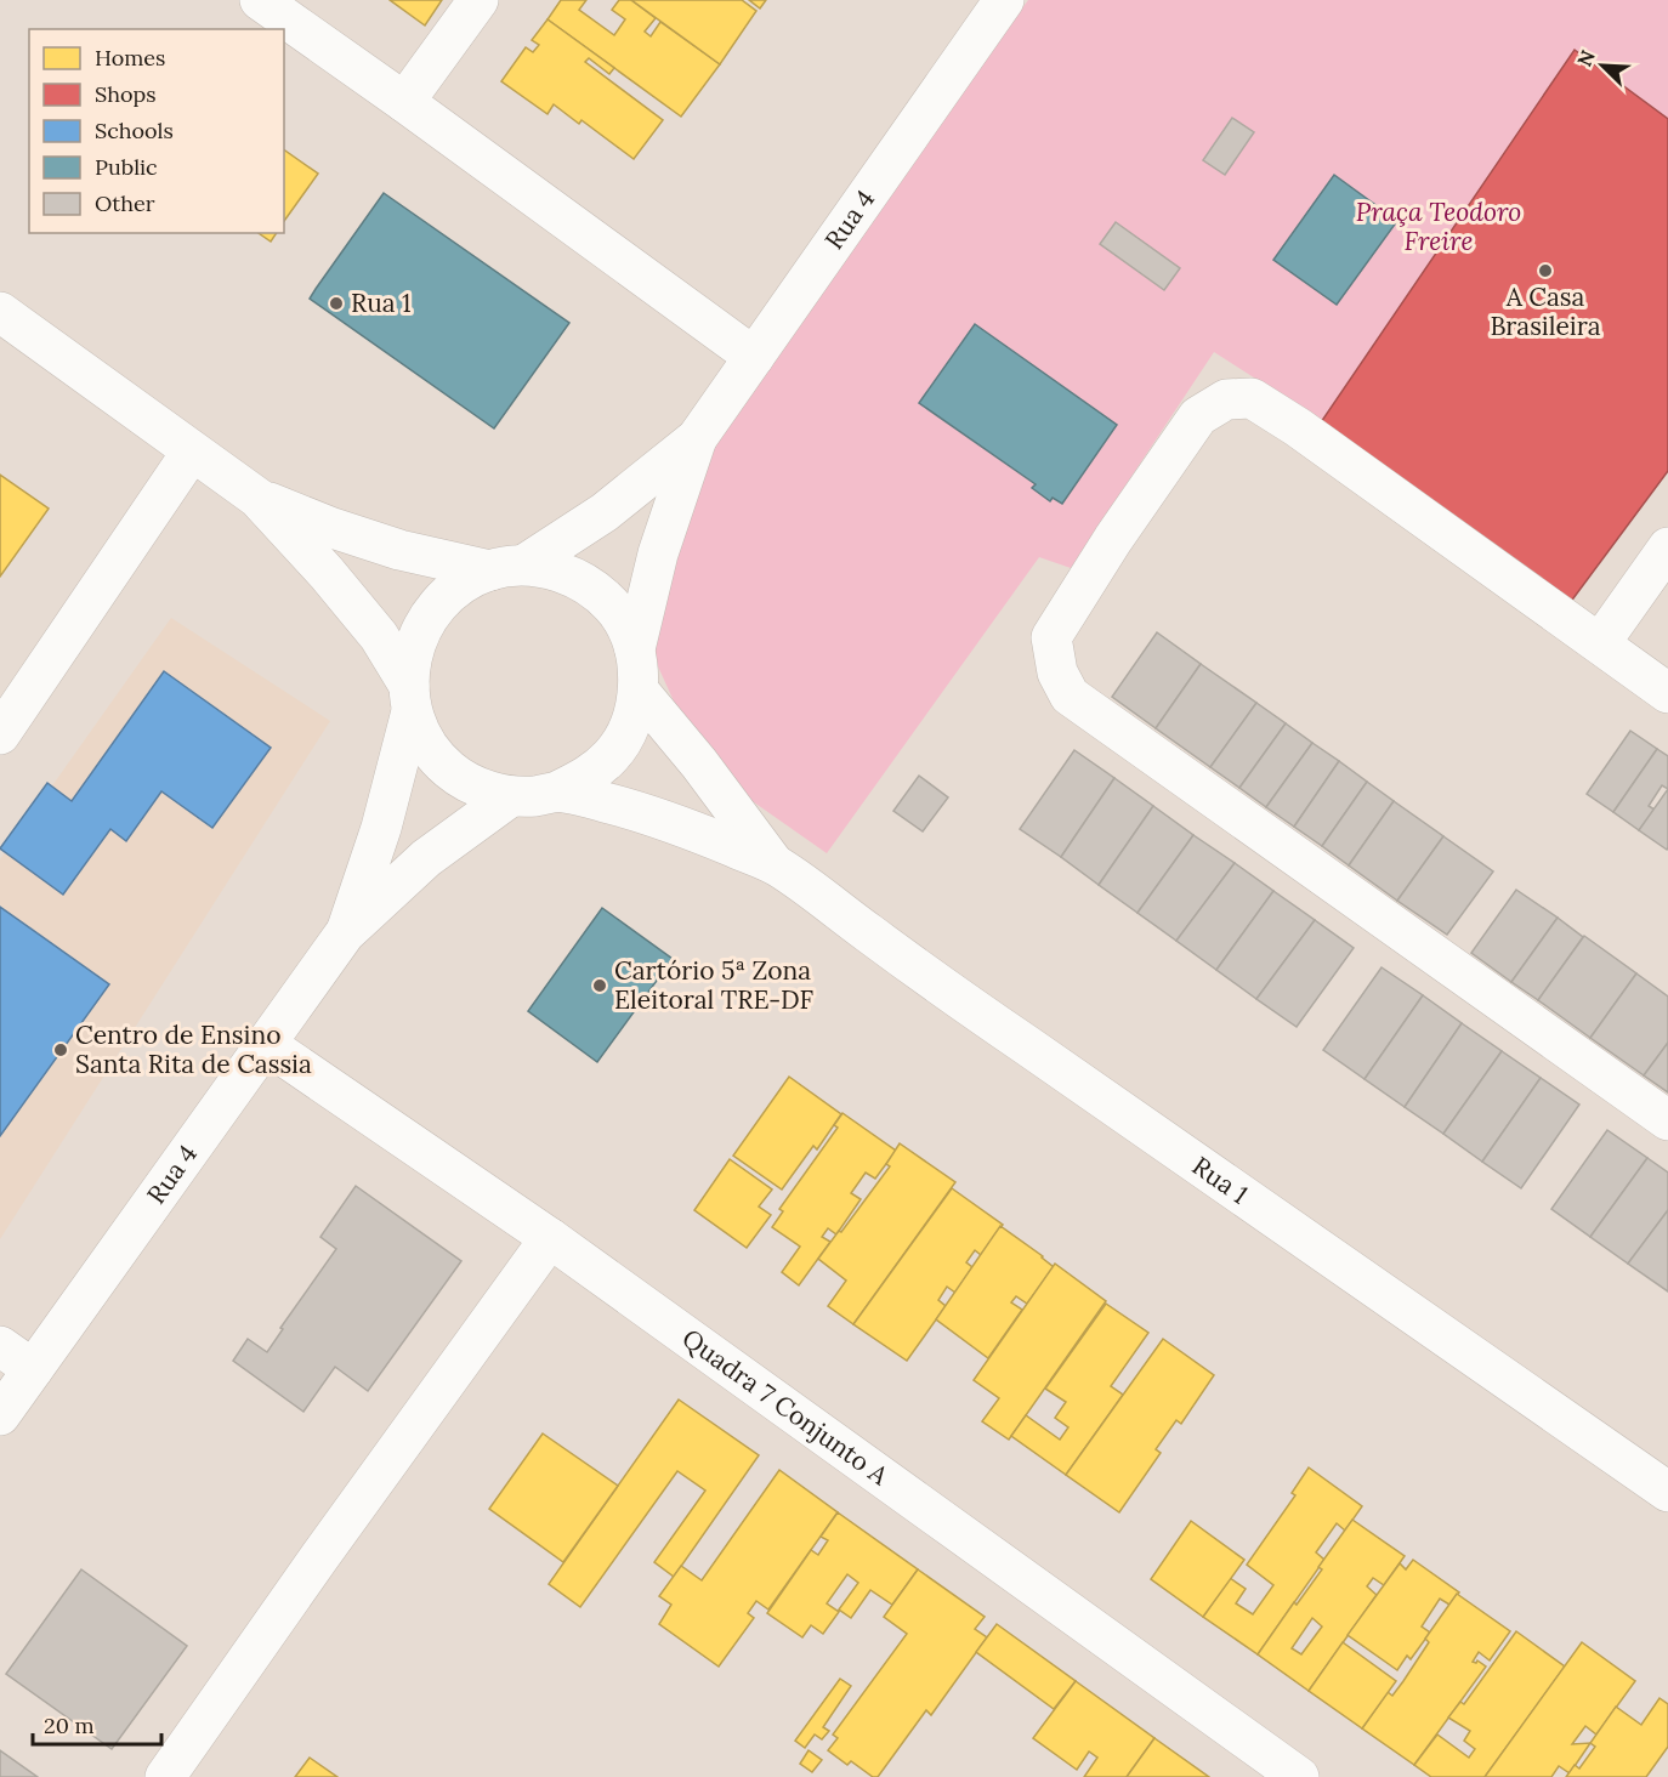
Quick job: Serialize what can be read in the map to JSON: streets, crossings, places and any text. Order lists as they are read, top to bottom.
{
  "streets": {
    "street": ["Rua 4", "Rua 1", "Quadra 7 Conjunto A"]
  },
  "crossings": [
    ["Rua 4", "Quadra 7 Conjunto A"]
  ],
  "parks": ["Praça Teodoro Freire"],
  "places": [
    "A Casa Brasileira",
    "Rua 1",
    "Cartório 5ª Zona Eleitoral TRE-DF",
    "Centro de Ensino Santa Rita de Cassia"
  ],
  "legend": [
    "Homes",
    "Shops",
    "Schools",
    "Public",
    "Other"
  ],
  "scale_bar": "20 m",
  "north": "top left"
}
